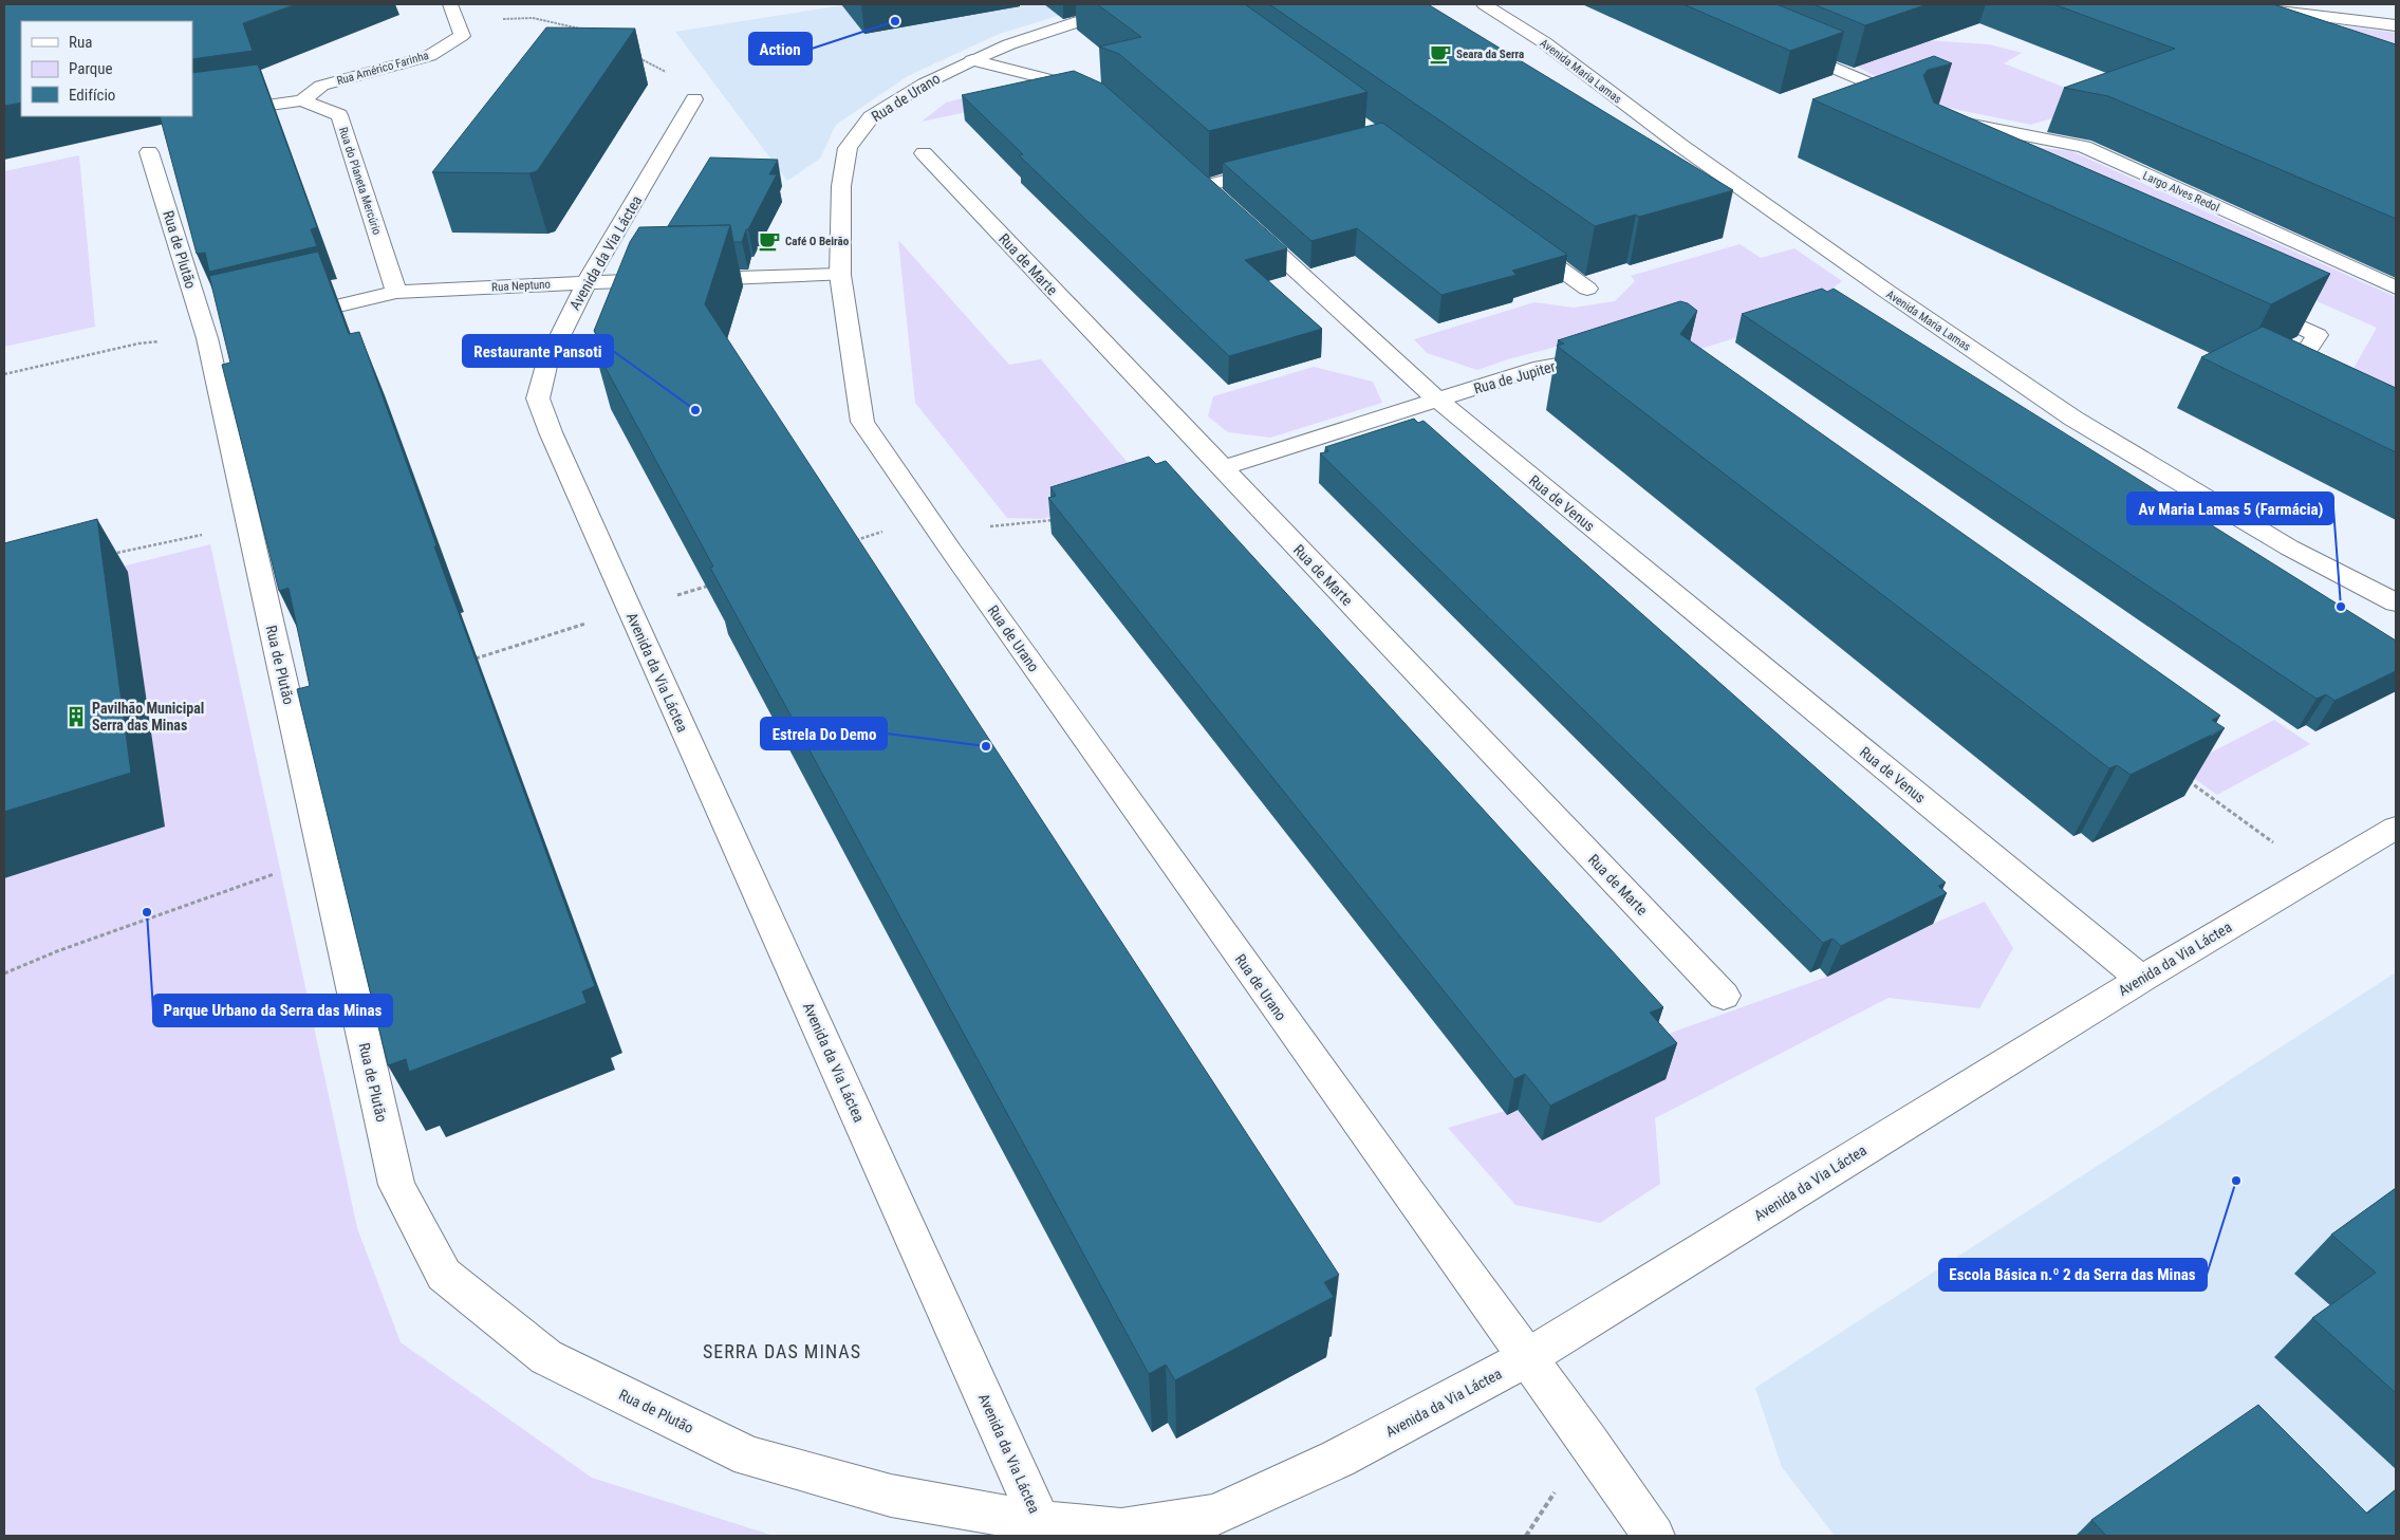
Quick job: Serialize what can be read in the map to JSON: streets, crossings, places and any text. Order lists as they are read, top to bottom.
{
  "streets": {
    "street": [
      "Rua Américo Farinha",
      "Avenida Maria Lamas",
      "Rua de Urano",
      "Rua do Planeta Mercúrio",
      "Largo Alves Redol",
      "Rua de Plutão",
      "Avenida da Via Láctea",
      "Rua de Marte",
      "Rua Neptuno",
      "Rua de Jupiter",
      "Rua de Venus"
    ]
  },
  "crossings": [
    ["Rua Américo Farinha", "Rua do Planeta Mercúrio"],
    ["Rua de Urano", "Avenida da Via Láctea"],
    ["Rua de Urano", "Rua Neptuno"],
    ["Rua do Planeta Mercúrio", "Rua Neptuno"],
    ["Rua de Plutão", "Avenida da Via Láctea"],
    ["Avenida da Via Láctea", "Rua Neptuno"],
    ["Avenida da Via Láctea", "Rua de Venus"],
    ["Rua de Marte", "Rua de Jupiter"],
    ["Rua de Jupiter", "Rua de Venus"]
  ],
  "districts": ["SERRA DAS MINAS"],
  "places": {
    "other": [
      "Action",
      "Restaurante Pansoti",
      "Av Maria Lamas 5 (Farmácia)",
      "Estrela Do Demo",
      "Parque Urbano da Serra das Minas",
      "Escola Básica n.º 2 da Serra das Minas"
    ],
    "cafe": ["Seara da Serra", "Café O Beirão"],
    "building": ["Pavilhão Municipal Serra das Minas"]
  },
  "legend": ["Rua", "Parque", "Edifício"]
}
